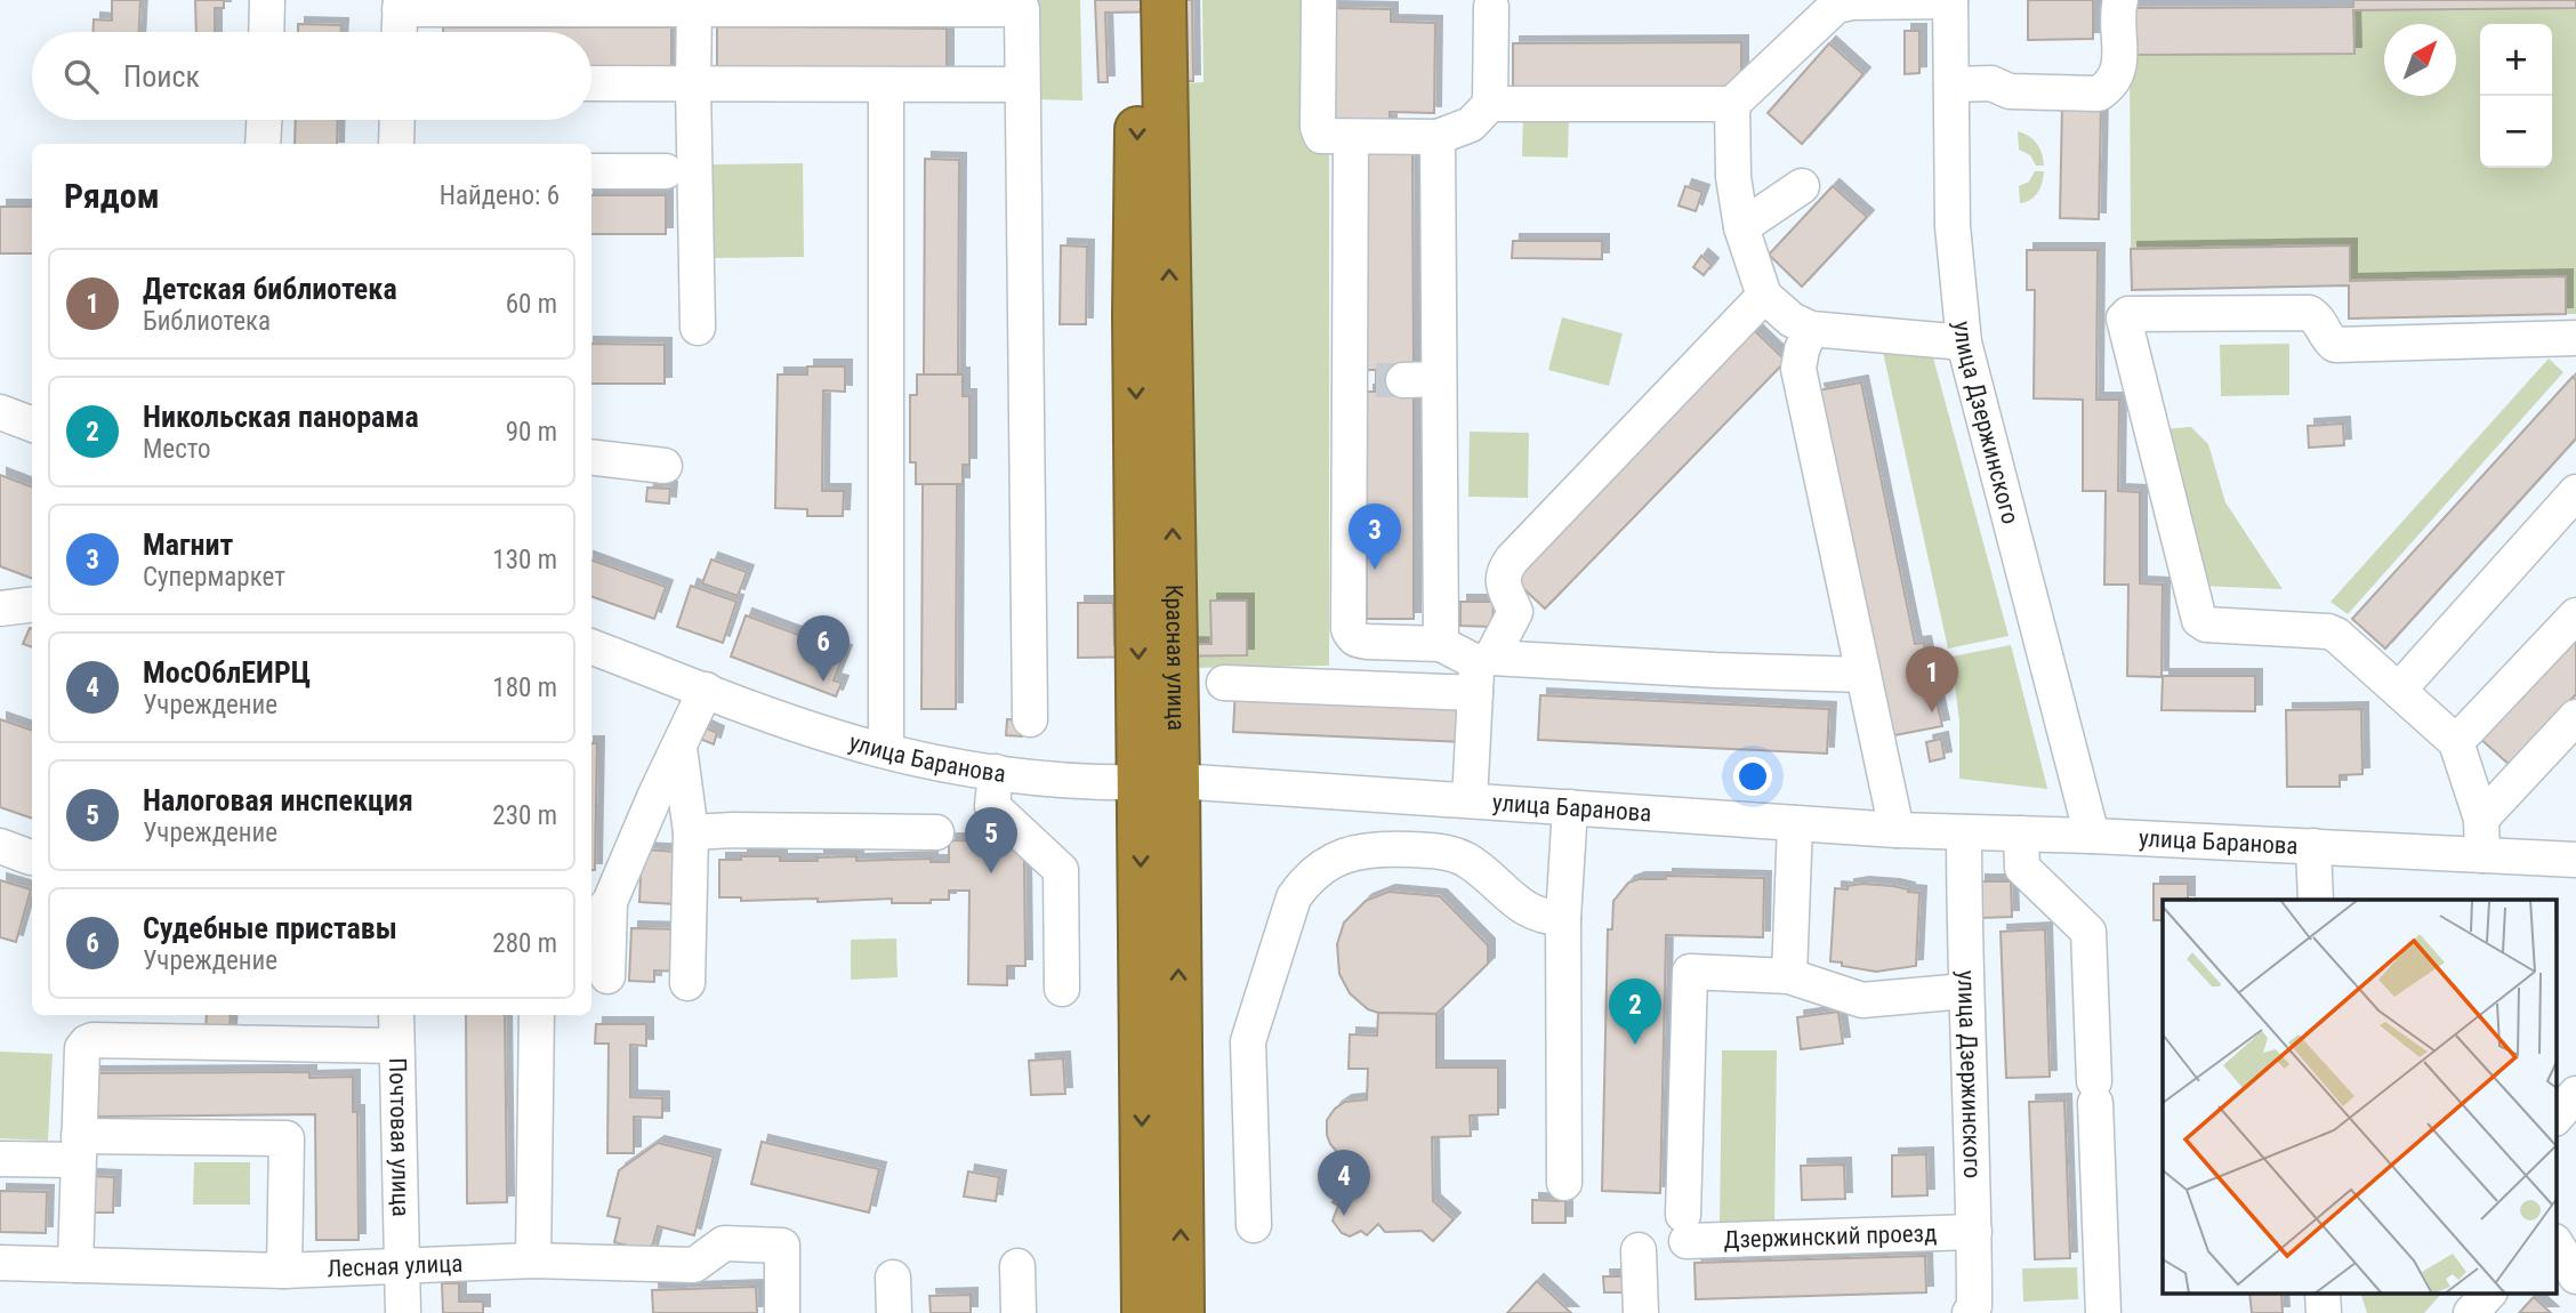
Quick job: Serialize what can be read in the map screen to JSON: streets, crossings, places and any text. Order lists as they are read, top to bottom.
{
  "streets": {
    "highway": ["Красная улица"],
    "street": [
      "улица Дзержинского",
      "улица Баранова",
      "Почтовая улица",
      "Дзержинский проезд",
      "Лесная улица"
    ]
  },
  "crossings": [
    ["улица Дзержинского", "улица Баранова"],
    ["улица Дзержинского", "Дзержинский проезд"],
    ["Красная улица", "улица Баранова"],
    ["Почтовая улица", "Лесная улица"]
  ],
  "north": "top right",
  "page": {
    "map_buttons": ["+", "−"],
    "search": "Поиск",
    "heading": ["Рядом", "Найдено: 6"],
    "list": [
      {
        "mark": "1",
        "name": "Детская библиотека",
        "note": "Библиотека",
        "value": "60 m"
      },
      {
        "mark": "2",
        "name": "Никольская панорама",
        "note": "Место",
        "value": "90 m"
      },
      {
        "mark": "3",
        "name": "Магнит",
        "note": "Супермаркет",
        "value": "130 m"
      },
      {
        "mark": "4",
        "name": "МосОблЕИРЦ",
        "note": "Учреждение",
        "value": "180 m"
      },
      {
        "mark": "5",
        "name": "Налоговая инспекция",
        "note": "Учреждение",
        "value": "230 m"
      },
      {
        "mark": "6",
        "name": "Судебные приставы",
        "note": "Учреждение",
        "value": "280 m"
      }
    ],
    "pins": [
      "3",
      "6",
      "1",
      "5",
      "2",
      "4"
    ]
  }
}
